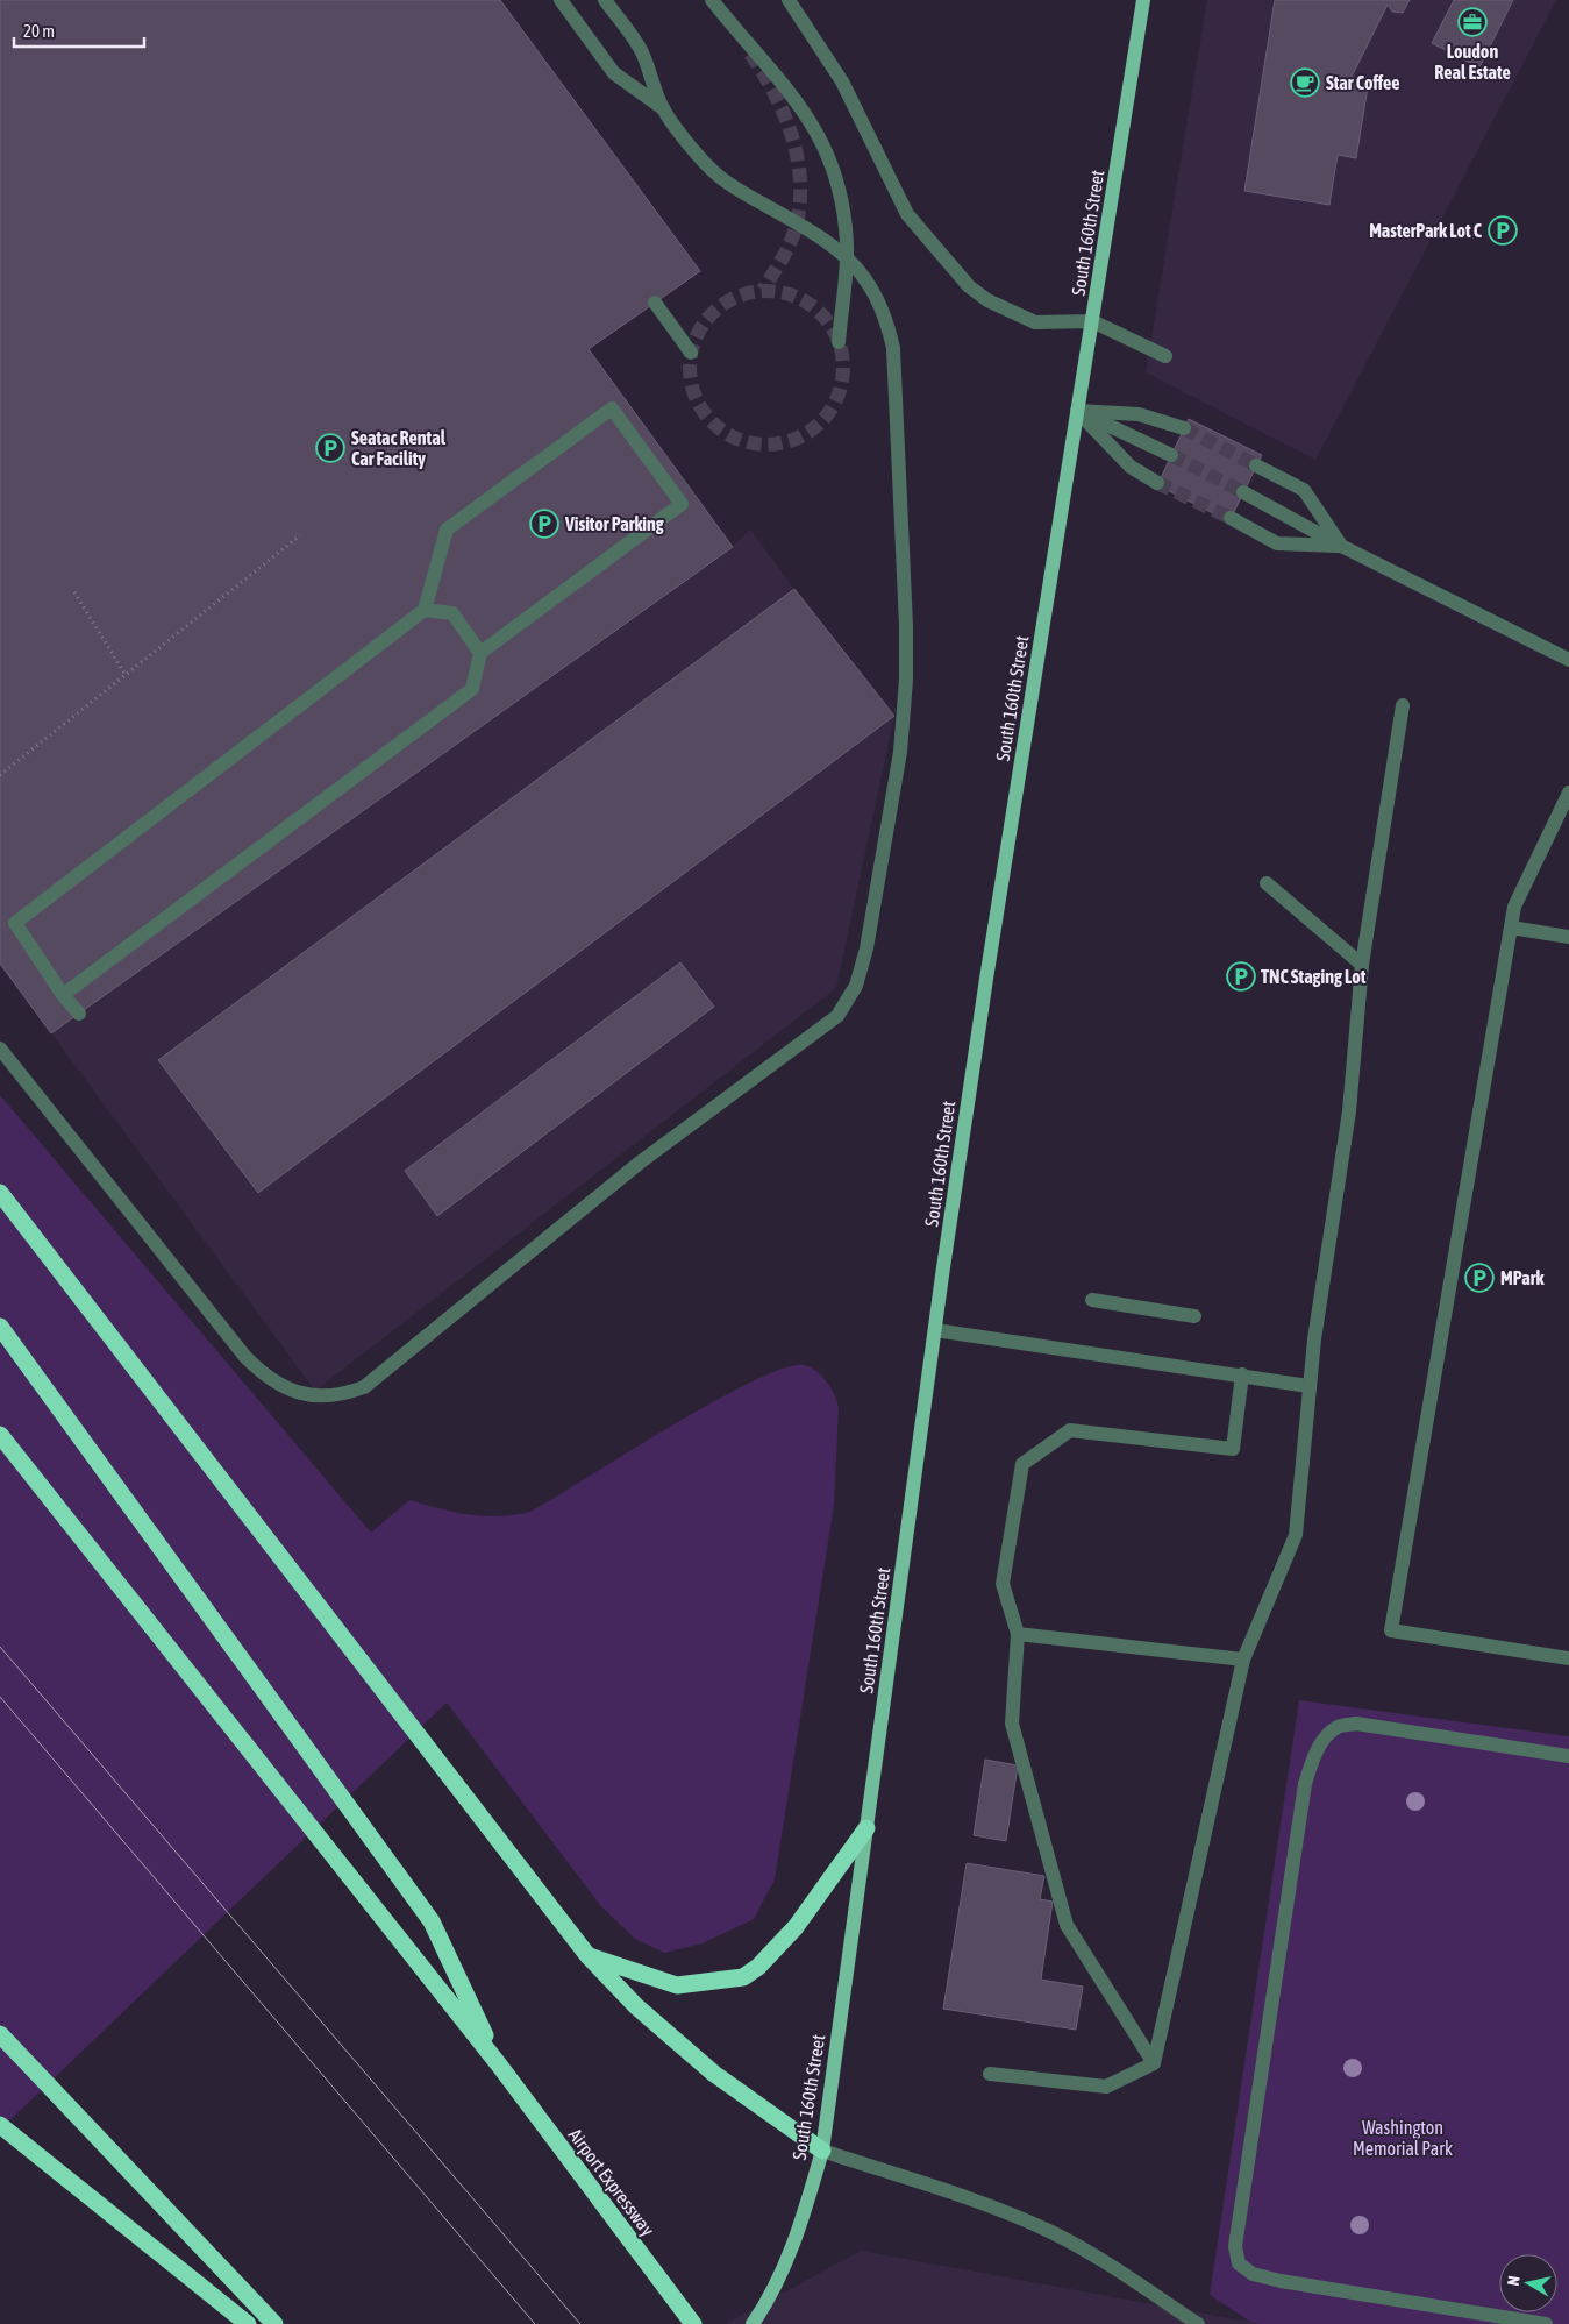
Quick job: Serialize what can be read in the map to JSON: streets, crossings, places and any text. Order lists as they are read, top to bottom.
{
  "streets": {
    "highway": ["Airport Expressway"],
    "main road": ["South 160th Street"]
  },
  "parks": ["Washington Memorial Park"],
  "places": {
    "office": ["Loudon Real Estate"],
    "cafe": ["Star Coffee"],
    "parking": [
      "MasterPark Lot C",
      "Seatac Rental Car Facility",
      "Visitor Parking",
      "TNC Staging Lot",
      "MPark"
    ]
  },
  "scale_bar": "20 m",
  "north": "left"
}
